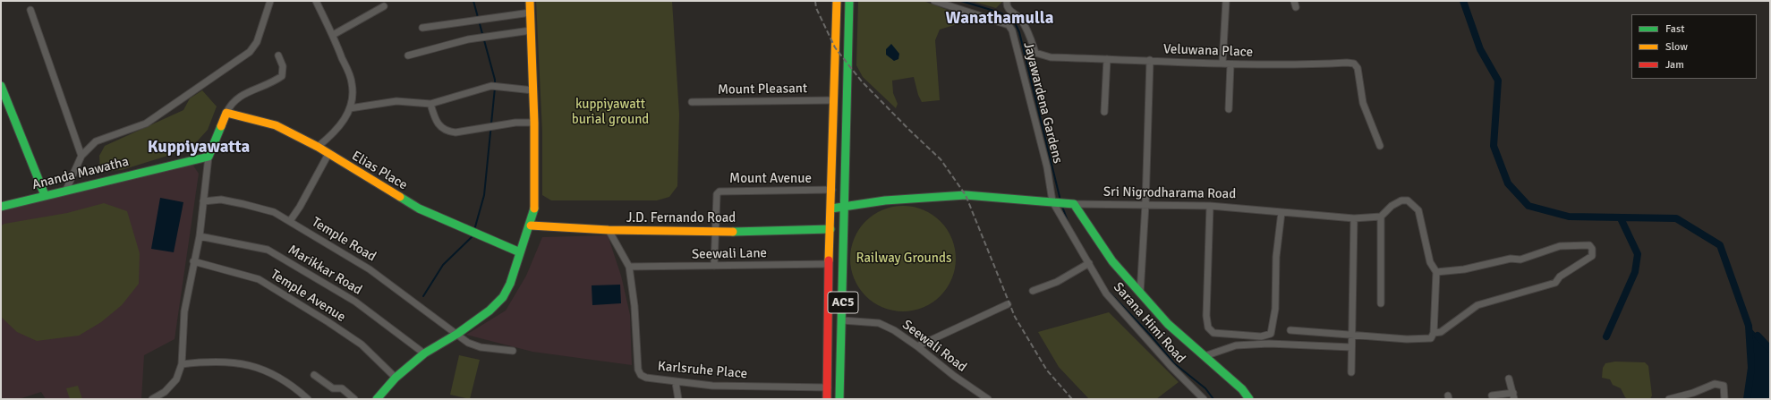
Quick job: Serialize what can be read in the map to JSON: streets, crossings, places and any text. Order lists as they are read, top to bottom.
{
  "streets": {
    "main road": [
      "Elias Place",
      "Ananda Mawatha",
      "Sri Nigrodharama Road",
      "J.D. Fernando Road",
      "AC5"
    ],
    "street": [
      "Veluwana Place",
      "Mount Pleasant",
      "Jayawardena Gardens",
      "Mount Avenue",
      "Temple Road",
      "Seewali Lane",
      "Marikkar Road",
      "Temple Avenue",
      "Sarana Himi Road",
      "Seewali Road",
      "Karlsruhe Place"
    ]
  },
  "crossings": [
    ["Mount Pleasant", "AC5"],
    ["Jayawardena Gardens", "Sri Nigrodharama Road"],
    ["Jayawardena Gardens", "Sarana Himi Road"],
    ["Mount Avenue", "J.D. Fernando Road"],
    ["Mount Avenue", "Seewali Lane"],
    ["Mount Avenue", "AC5"],
    ["Sri Nigrodharama Road", "AC5"],
    ["Sri Nigrodharama Road", "Sarana Himi Road"],
    ["J.D. Fernando Road", "AC5"],
    ["J.D. Fernando Road", "Karlsruhe Place"],
    ["Seewali Lane", "AC5"],
    ["Seewali Lane", "Karlsruhe Place"],
    ["AC5", "Seewali Road"],
    ["AC5", "Karlsruhe Place"]
  ],
  "districts": ["Wanathamulla", "Kuppiyawatta"],
  "parks": ["kuppiyawatt burial ground", "Railway Grounds"],
  "legend": ["Fast", "Slow", "Jam"]
}
